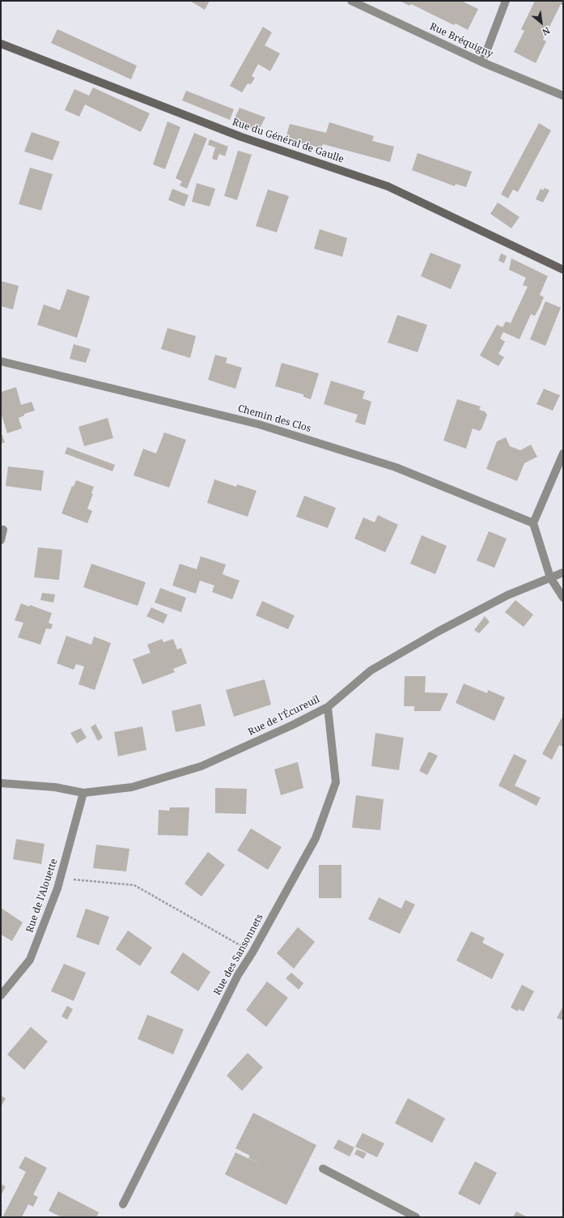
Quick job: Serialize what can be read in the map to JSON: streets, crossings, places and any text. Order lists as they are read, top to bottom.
{
  "streets": {
    "street": [
      "Rue Bréquigny",
      "Rue du Général de Gaulle",
      "Chemin des Clos",
      "Rue de l'Écureuil",
      "Rue de l'Alouette",
      "Rue des Sansonnets"
    ]
  },
  "crossings": [
    ["Rue de l'Écureuil", "Rue de l'Alouette"],
    ["Rue de l'Écureuil", "Rue des Sansonnets"]
  ],
  "north": "bottom right"
}
